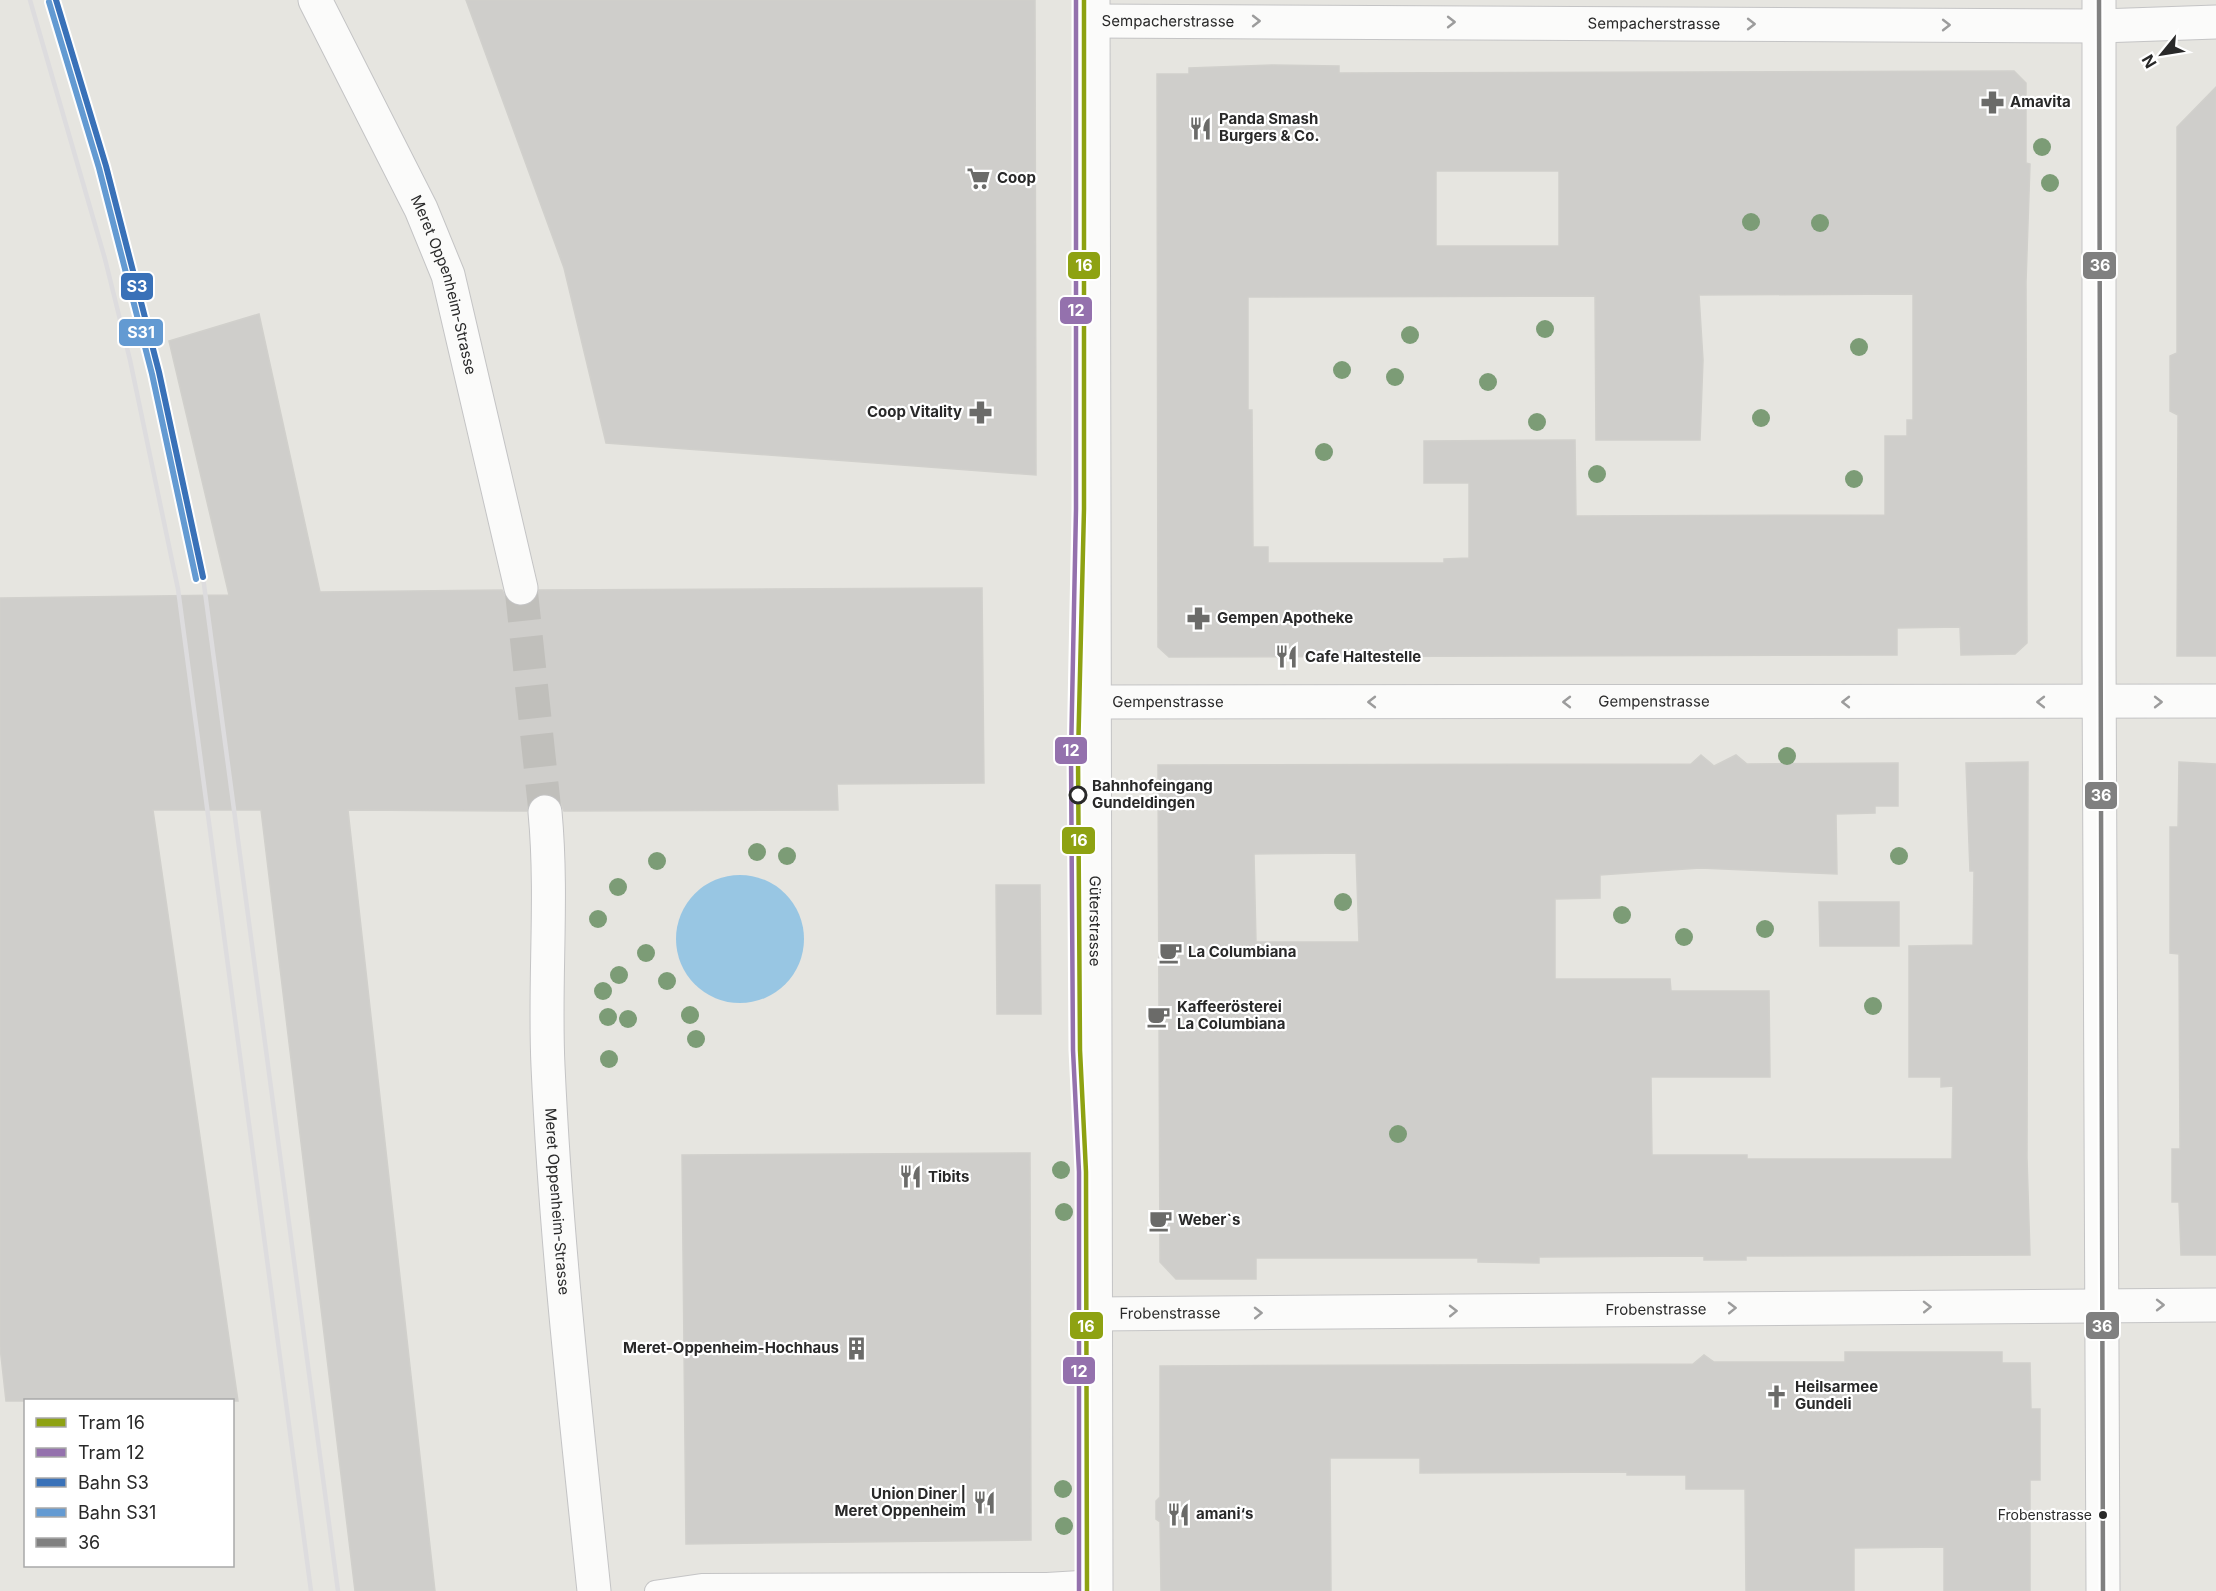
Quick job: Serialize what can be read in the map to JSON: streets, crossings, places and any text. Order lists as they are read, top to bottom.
{
  "streets": {
    "street": [
      "Sempacherstrasse",
      "Meret Oppenheim-Strasse",
      "Gempenstrasse",
      "Güterstrasse",
      "Frobenstrasse"
    ]
  },
  "crossings": [
    ["Sempacherstrasse", "Güterstrasse"],
    ["Gempenstrasse", "Güterstrasse"],
    ["Güterstrasse", "Frobenstrasse"]
  ],
  "one_way": ["Sempacherstrasse", "Frobenstrasse"],
  "places": {
    "pharmacy": ["Amavita", "Coop Vitality", "Gempen Apotheke"],
    "restaurant": [
      "Panda Smash Burgers & Co.",
      "Cafe Haltestelle",
      "Tibits",
      "Union Diner | Meret Oppenheim",
      "amani‘s"
    ],
    "supermarket": ["Coop"],
    "other": ["Bahnhofeingang Gundeldingen", "Frobenstrasse"],
    "cafe": ["La Columbiana", "Kaffeerösterei La Columbiana", "Weberˋs"],
    "building": ["Meret-Oppenheim-Hochhaus"],
    "church": ["Heilsarmee Gundeli"]
  },
  "lines": [
    "tram line 16",
    "tram line 12",
    "rail line S3",
    "transit line 36",
    "rail line S31"
  ],
  "legend": [
    "Tram 16",
    "Tram 12",
    "Bahn S3",
    "Bahn S31",
    "36"
  ],
  "north": "bottom left"
}
